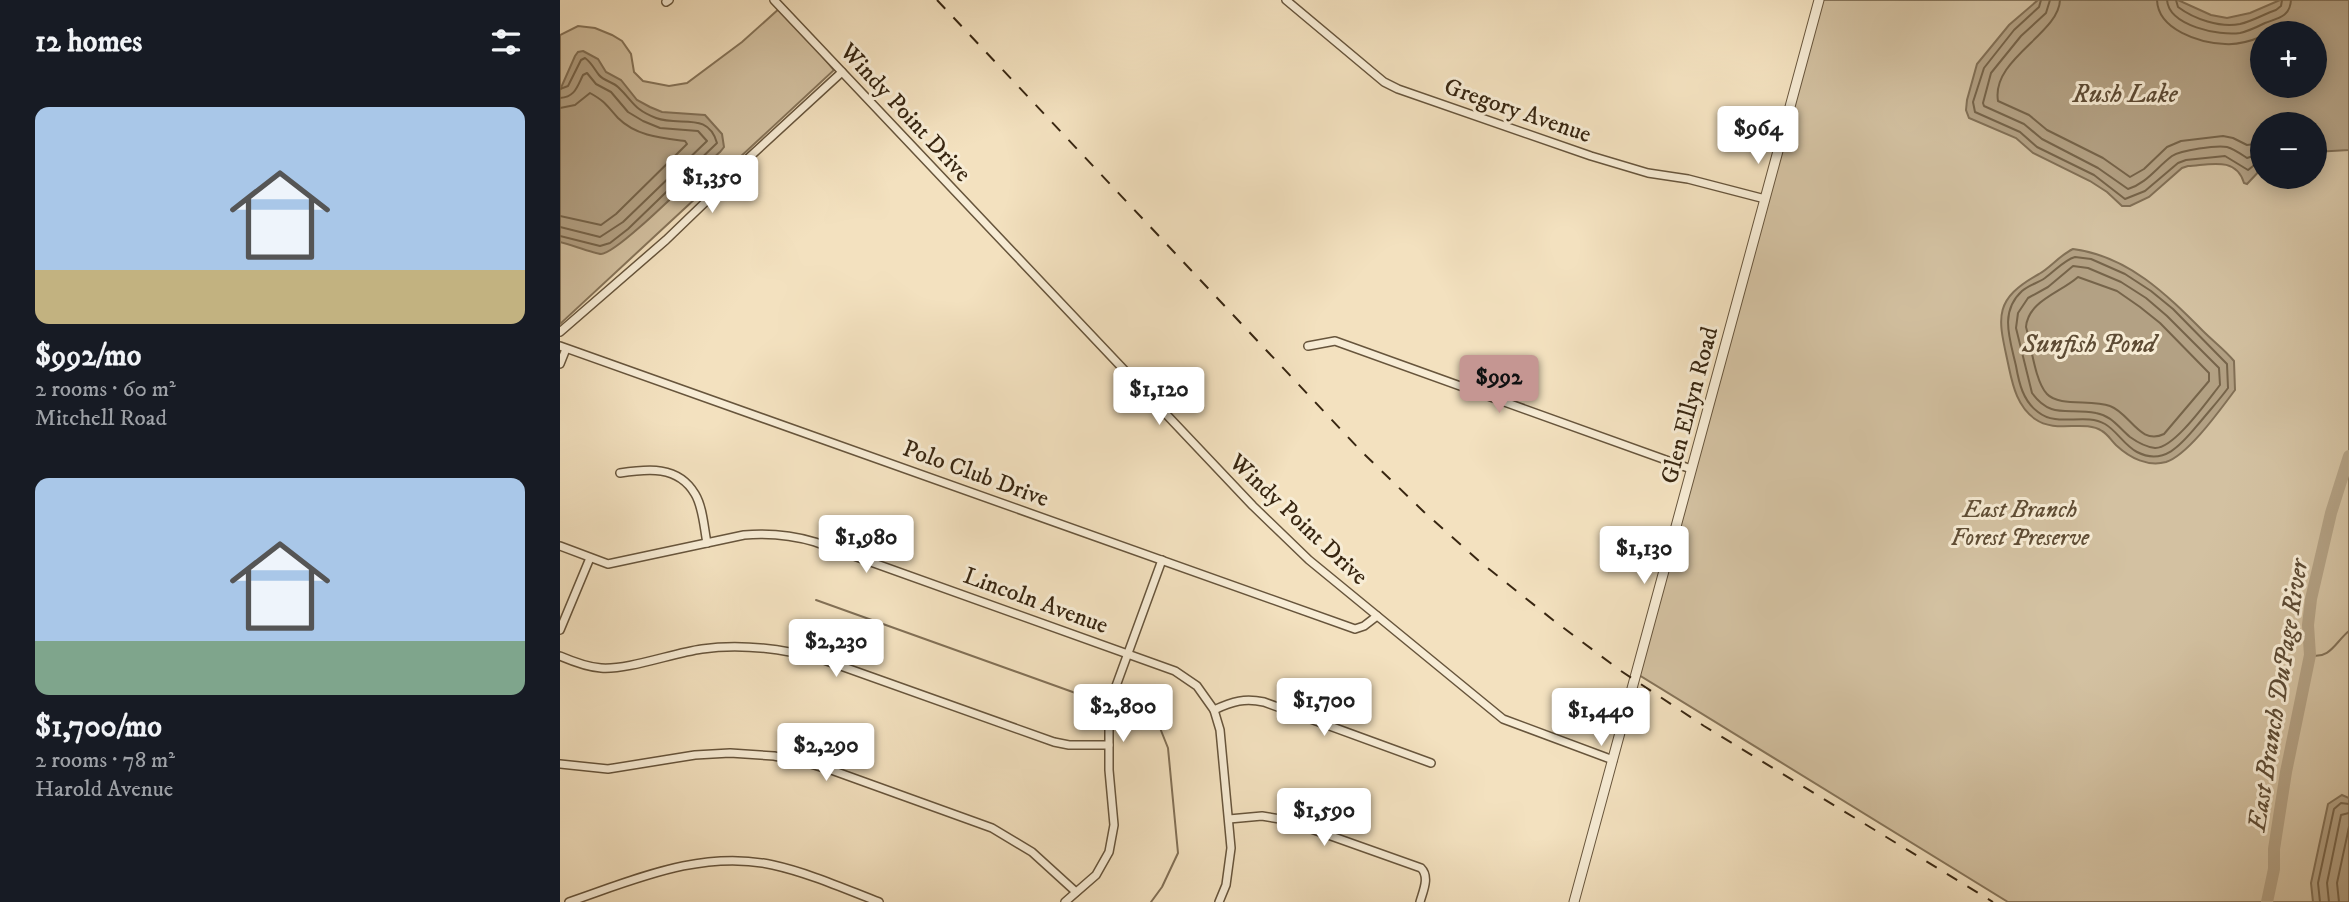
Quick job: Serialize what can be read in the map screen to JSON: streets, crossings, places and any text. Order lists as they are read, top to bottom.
{
  "streets": {
    "street": [
      "Gregory Avenue",
      "Windy Point Drive",
      "Glen Ellyn Road",
      "Polo Club Drive",
      "Lincoln Avenue"
    ]
  },
  "crossings": [
    ["Gregory Avenue", "Glen Ellyn Road"],
    ["Windy Point Drive", "Glen Ellyn Road"],
    ["Windy Point Drive", "Polo Club Drive"]
  ],
  "water": ["Rush Lake", "Sunfish Pond", "East Branch DuPage River"],
  "parks": ["East Branch Forest Preserve"],
  "page": {
    "heading": "12 homes",
    "map_buttons": ["+", "−"],
    "list": [
      {
        "name": "$992/mo",
        "note": "2 rooms · 60 m² · Mitchell Road"
      },
      {
        "name": "$1,700/mo",
        "note": "2 rooms · 78 m² · Harold Avenue"
      }
    ],
    "price": [
      "$964",
      "$1,350",
      "$992",
      "$1,120",
      "$1,980",
      "$1,130",
      "$2,230",
      "$1,700",
      "$2,800",
      "$1,440",
      "$2,290",
      "$1,590"
    ]
  }
}
